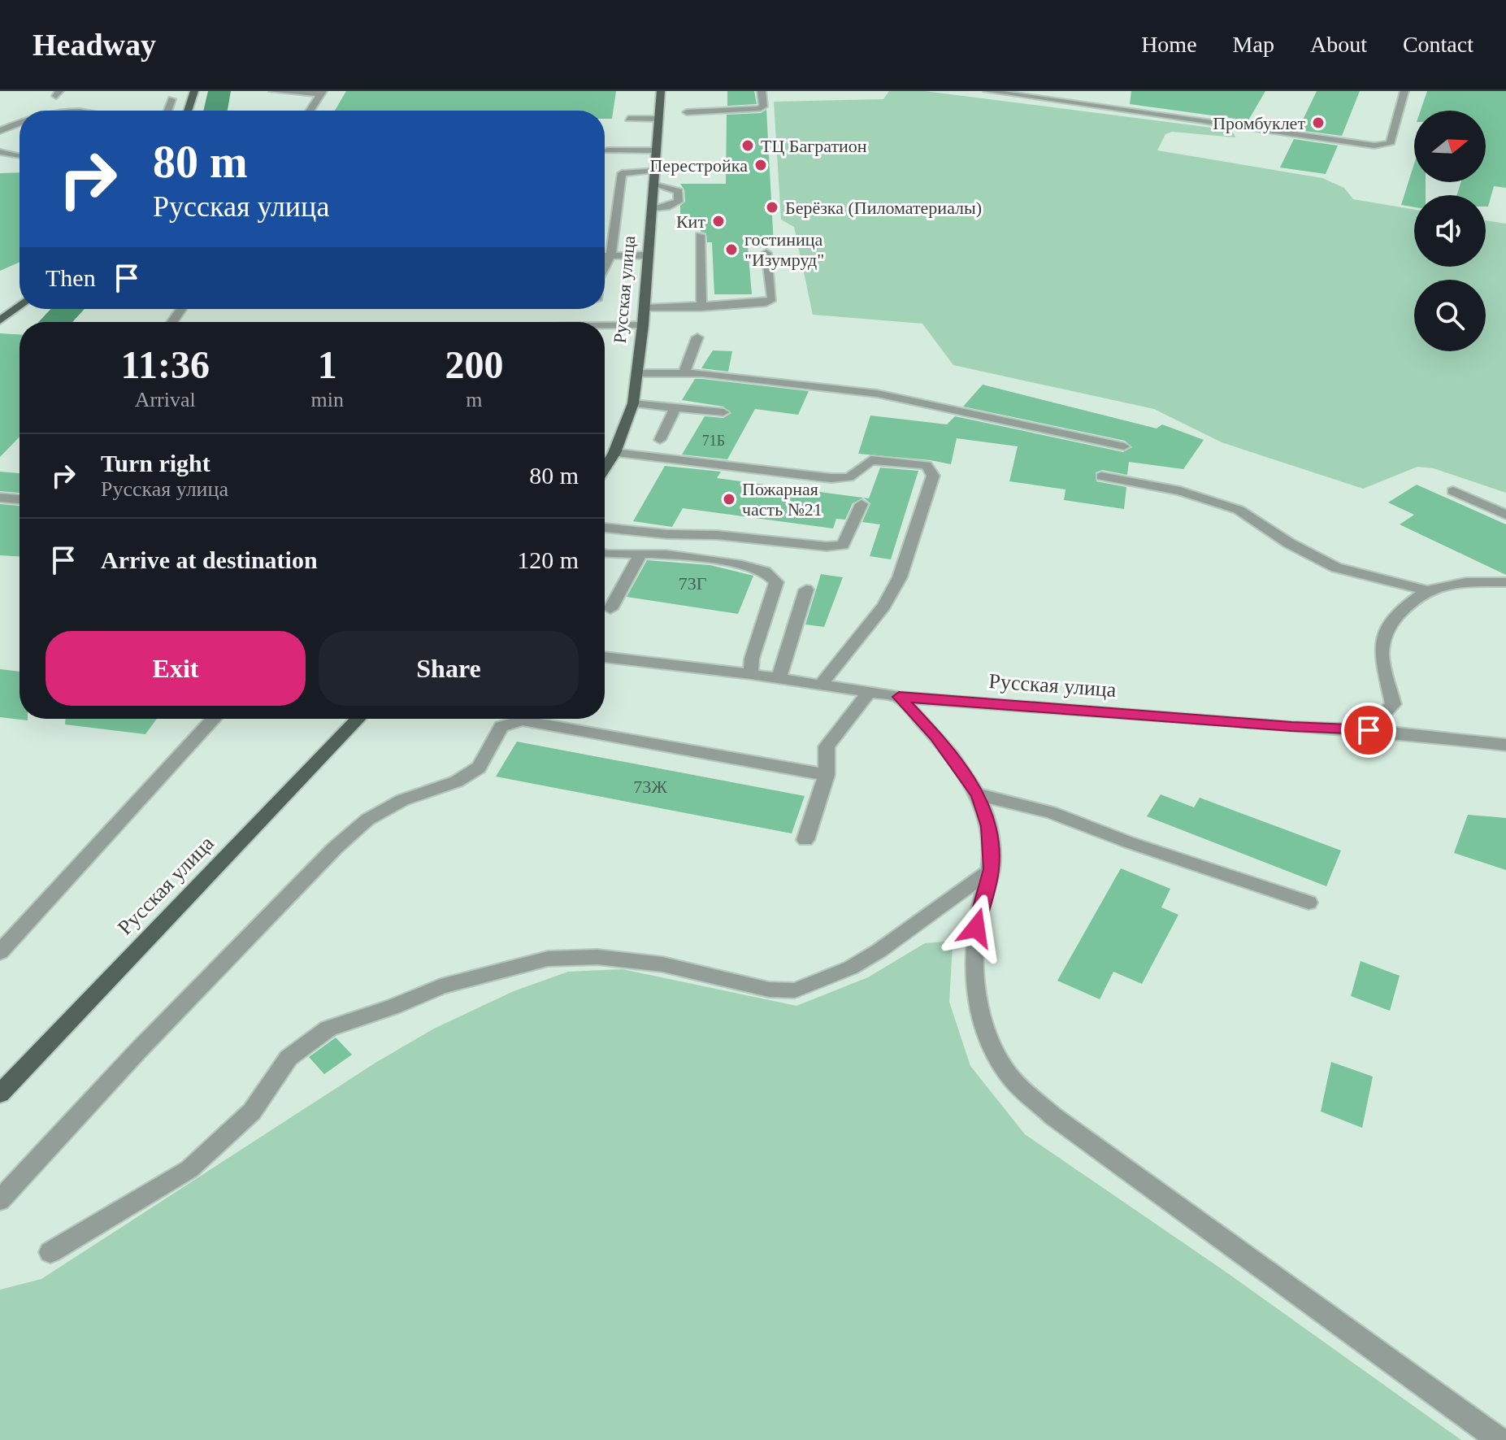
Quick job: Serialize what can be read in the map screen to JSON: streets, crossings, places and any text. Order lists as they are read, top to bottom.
{
  "streets": {
    "main road": ["Русская улица"]
  },
  "places": [
    "Промбуклет",
    "ТЦ Багратион",
    "Перестройка",
    "Берёзка (Пиломатериалы)",
    "Кит",
    "гостиница \"Изумруд\"",
    "Пожарная часть №21"
  ],
  "house_numbers": ["71Б", "73Г", "73Ж"],
  "north": "right",
  "page": {
    "header": "Headway",
    "nav": [
      "Home",
      "Map",
      "About",
      "Contact"
    ],
    "turn": ["80 m", "Русская улица"],
    "then": "Then",
    "eta": [
      "11:36",
      "Arrival",
      "1",
      "min",
      "200",
      "m"
    ],
    "list": [
      {
        "name": "Turn right",
        "note": "Русская улица",
        "value": "80 m"
      },
      {
        "name": "Arrive at destination",
        "value": "120 m"
      }
    ],
    "buttons": ["Exit", "Share"]
  }
}
